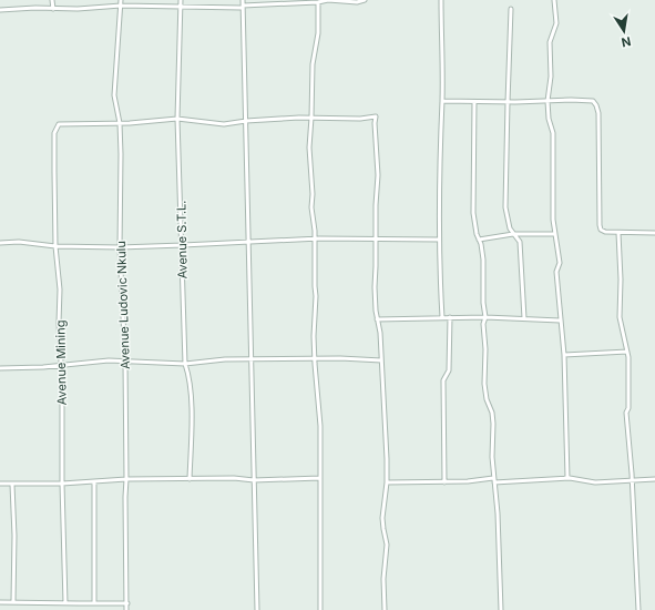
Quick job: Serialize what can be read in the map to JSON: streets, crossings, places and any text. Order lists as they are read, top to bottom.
{
  "streets": {
    "street": ["Avenue S.T.L.", "Avenue Ludovic Nkulu", "Avenue Mining"]
  },
  "crossings": [
    ["Avenue Ludovic Nkulu", "Avenue Mining"]
  ],
  "north": "bottom"
}
